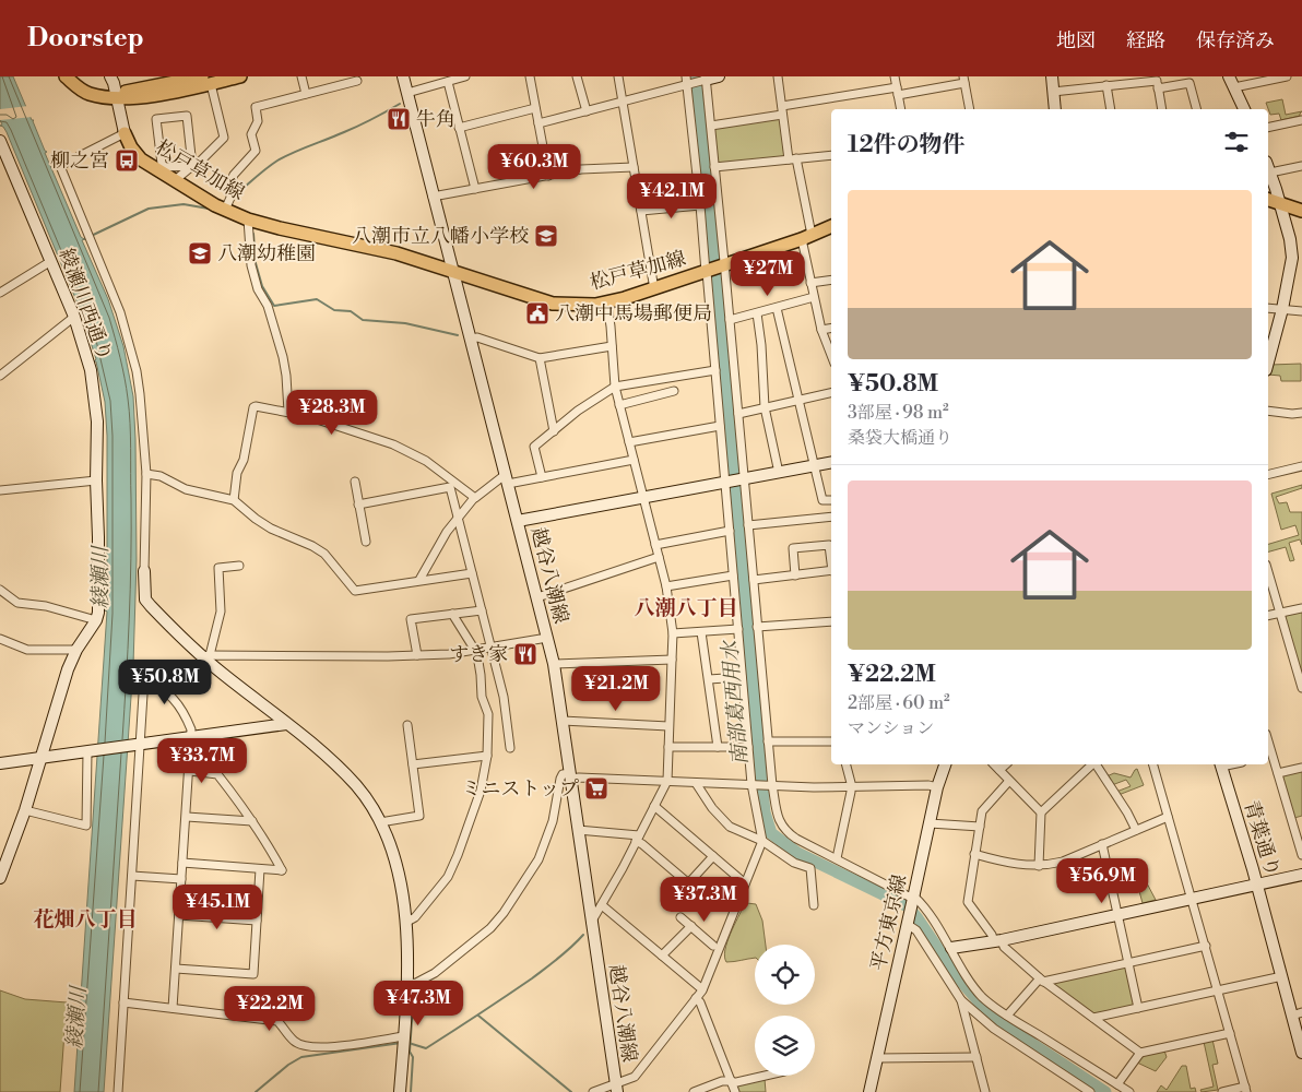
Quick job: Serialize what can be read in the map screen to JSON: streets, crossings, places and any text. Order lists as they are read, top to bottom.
{
  "streets": {
    "main road": ["松戸草加線"],
    "street": [
      "綾瀬川西通り",
      "越谷八潮線",
      "青葉通り",
      "平方東京線"
    ]
  },
  "crossings": [
    ["松戸草加線", "越谷八潮線"]
  ],
  "districts": ["八潮八丁目", "花畑八丁目"],
  "water": ["綾瀬川", "南部葛西用水"],
  "places": {
    "restaurant": ["牛角", "すき家"],
    "bus stop": ["柳之宮"],
    "school or university": ["八潮市立八幡小学校", "八潮幼稚園"],
    "public building": ["八潮中馬場郵便局"],
    "supermarket": ["ミニストップ"]
  },
  "page": {
    "header": "Doorstep",
    "nav": ["地図", "経路", "保存済み"],
    "heading": "12件の物件",
    "price": [
      "¥60.3M",
      "¥42.1M",
      "¥27M",
      "¥28.3M",
      "¥50.8M",
      "¥21.2M",
      "¥33.7M",
      "¥56.9M",
      "¥37.3M",
      "¥45.1M",
      "¥47.3M",
      "¥22.2M"
    ],
    "list": [
      {
        "name": "¥50.8M",
        "note": "3部屋 · 98 m² · 桑袋大橋通り"
      },
      {
        "name": "¥22.2M",
        "note": "2部屋 · 60 m² · マンション"
      }
    ]
  }
}
